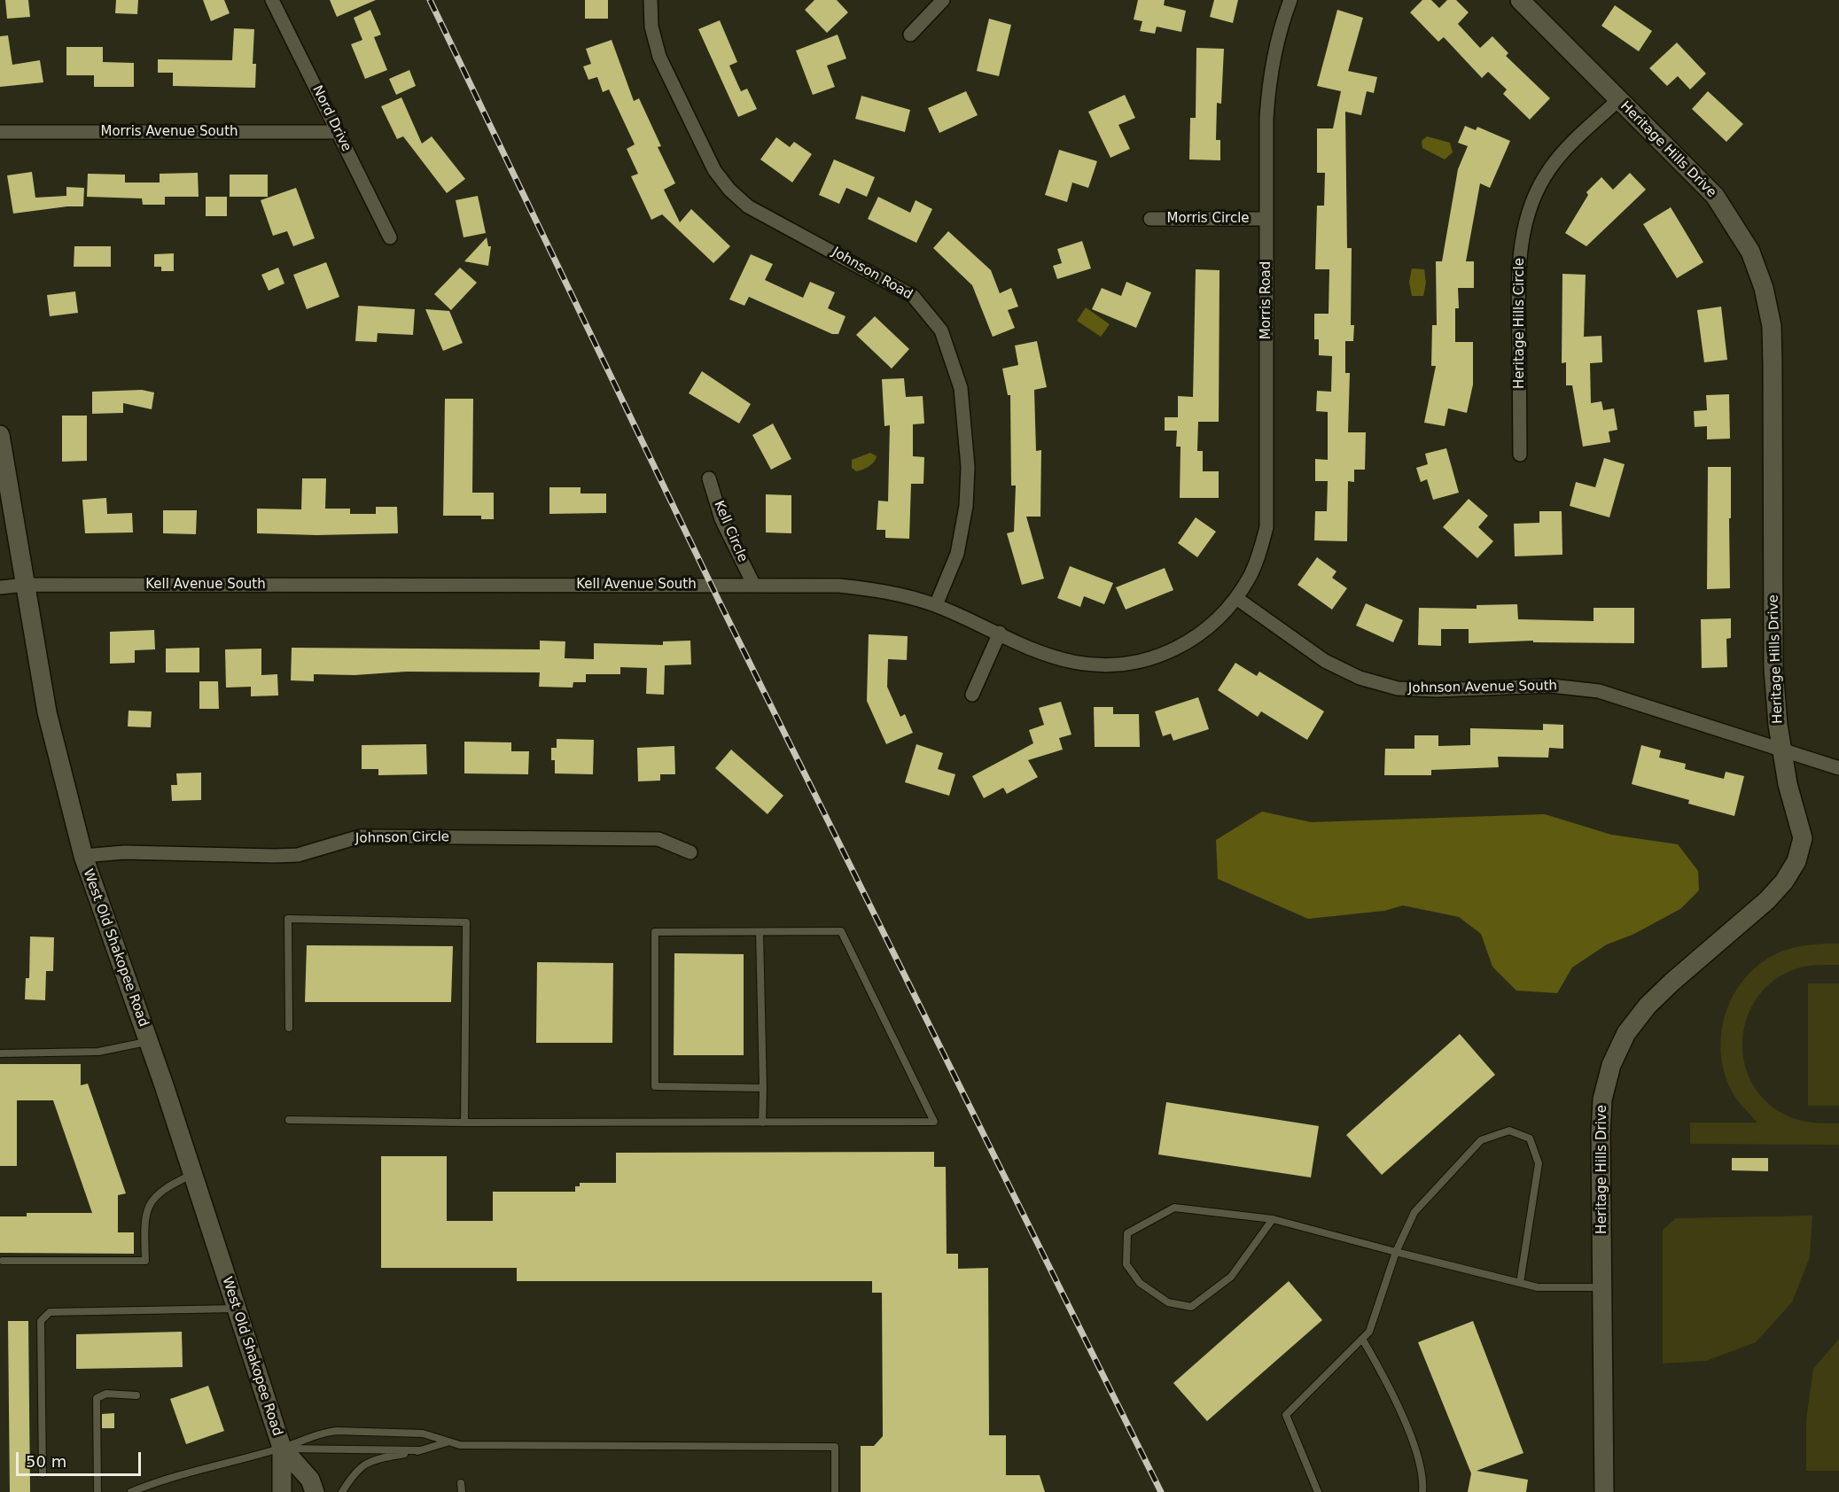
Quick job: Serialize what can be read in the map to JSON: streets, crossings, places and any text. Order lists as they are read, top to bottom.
{
  "streets": {
    "street": [
      "Nord Drive",
      "Morris Avenue South",
      "Heritage Hills Drive",
      "Morris Circle",
      "Johnson Road",
      "Morris Road",
      "Heritage Hills Circle",
      "Kell Circle",
      "Kell Avenue South",
      "Johnson Avenue South",
      "Johnson Circle",
      "West Old Shakopee Road"
    ]
  },
  "crossings": [
    ["Nord Drive", "Morris Avenue South"],
    ["Heritage Hills Drive", "Heritage Hills Circle"],
    ["Heritage Hills Drive", "Johnson Avenue South"],
    ["Morris Circle", "Morris Road"],
    ["Johnson Road", "Kell Avenue South"],
    ["Morris Road", "Kell Avenue South"],
    ["Morris Road", "Johnson Avenue South"],
    ["Kell Circle", "Kell Avenue South"],
    ["Kell Avenue South", "Johnson Avenue South"],
    ["Kell Avenue South", "West Old Shakopee Road"],
    ["Johnson Circle", "West Old Shakopee Road"]
  ],
  "scale_bar": "50 m"
}
